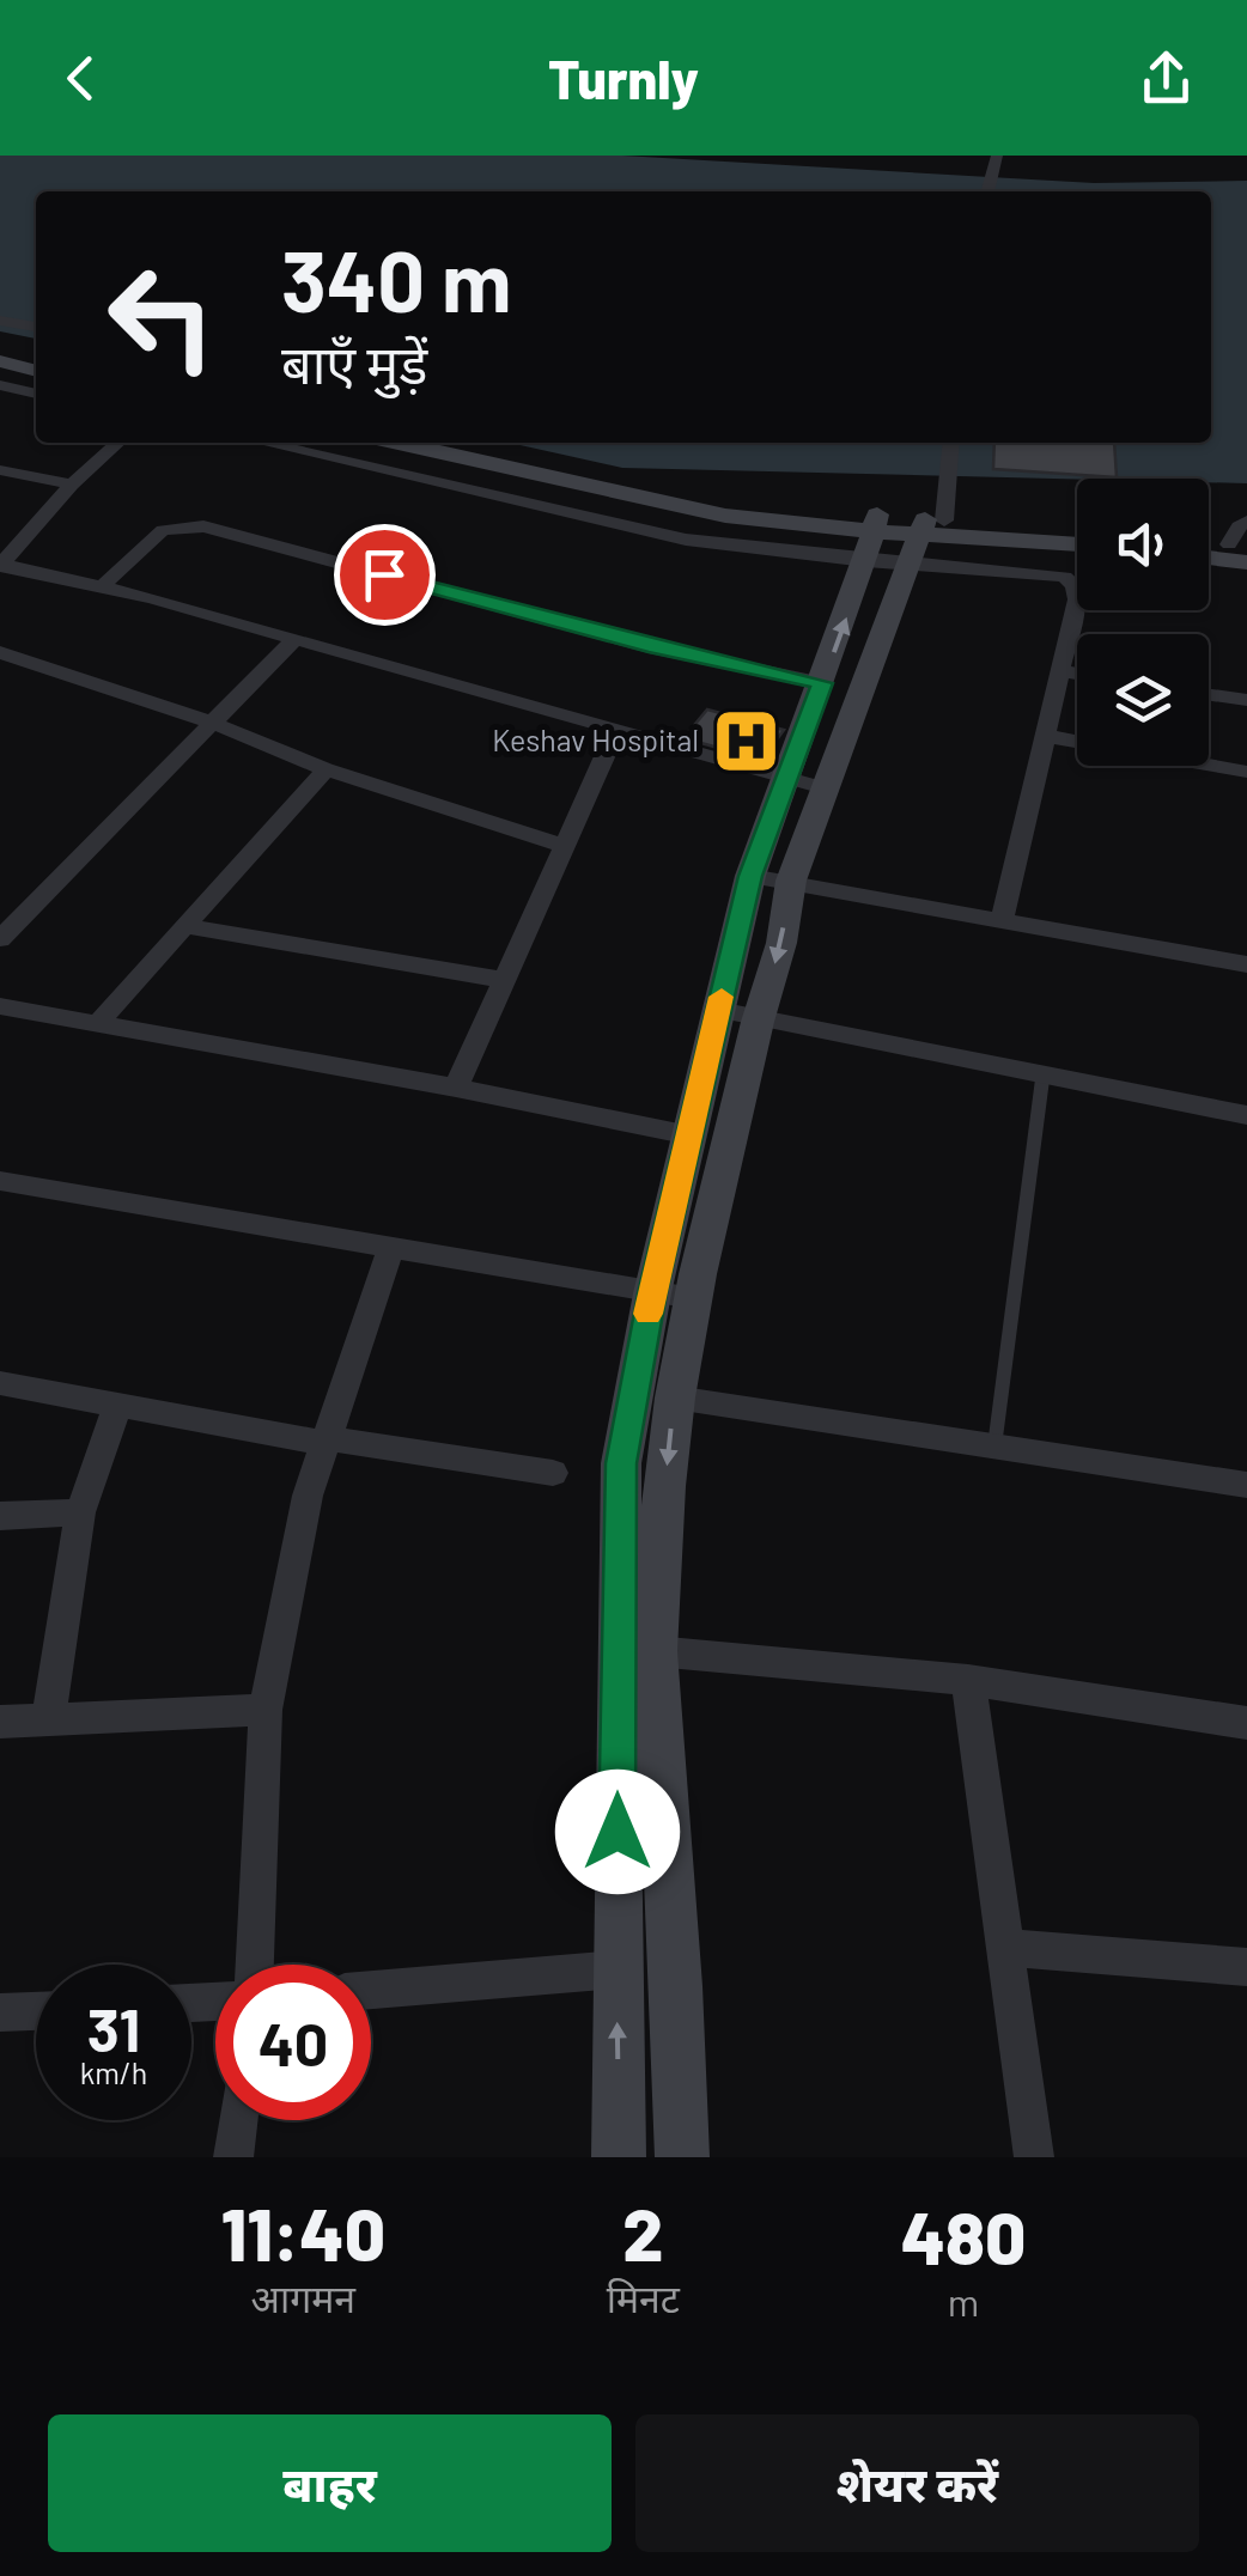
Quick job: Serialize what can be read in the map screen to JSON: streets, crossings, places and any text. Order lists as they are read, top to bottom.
{
  "places": {
    "hospital": ["Keshav Hospital"]
  },
  "page": {
    "header": "Turnly",
    "turn": ["340 m", "बाएँ मुड़ें"],
    "speed": "31 km/h",
    "limit": "40",
    "eta": [
      "11:40",
      "आगमन",
      "2",
      "मिनट",
      "480",
      "m"
    ],
    "buttons": ["बाहर", "शेयर करें"]
  }
}
